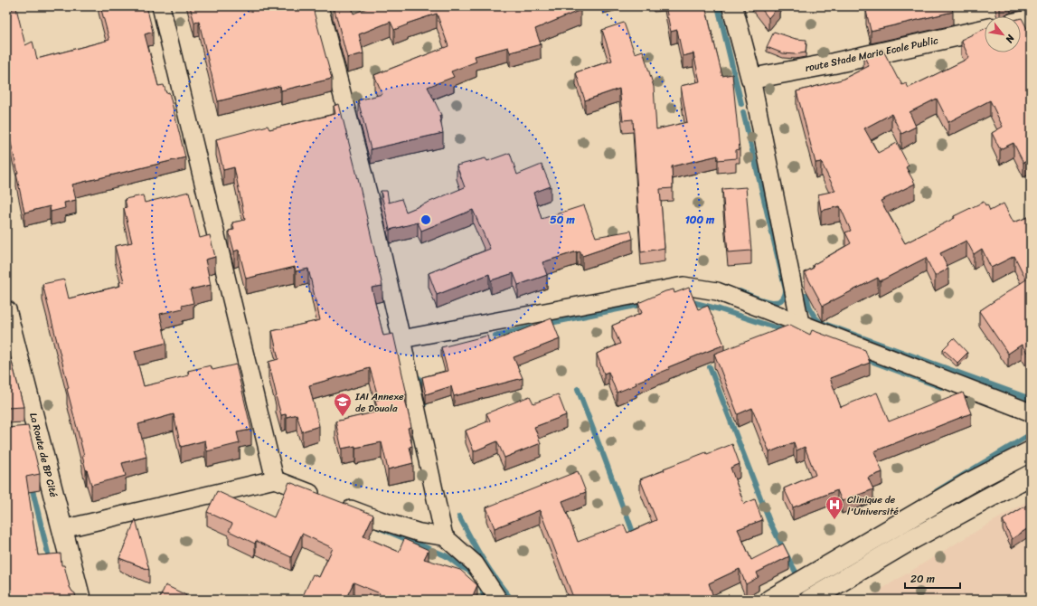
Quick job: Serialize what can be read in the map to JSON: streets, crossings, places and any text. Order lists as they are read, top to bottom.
{
  "streets": {
    "street": ["route Stade Mario Ecole Public", "La Route de BP Cité"]
  },
  "places": {
    "school or university": ["IAI Annexe de Douala"],
    "hospital": ["Clinique de l'Université"]
  },
  "scale_bar": "20 m",
  "north": "bottom right",
  "rings": ["50 m", "100 m"]
}
